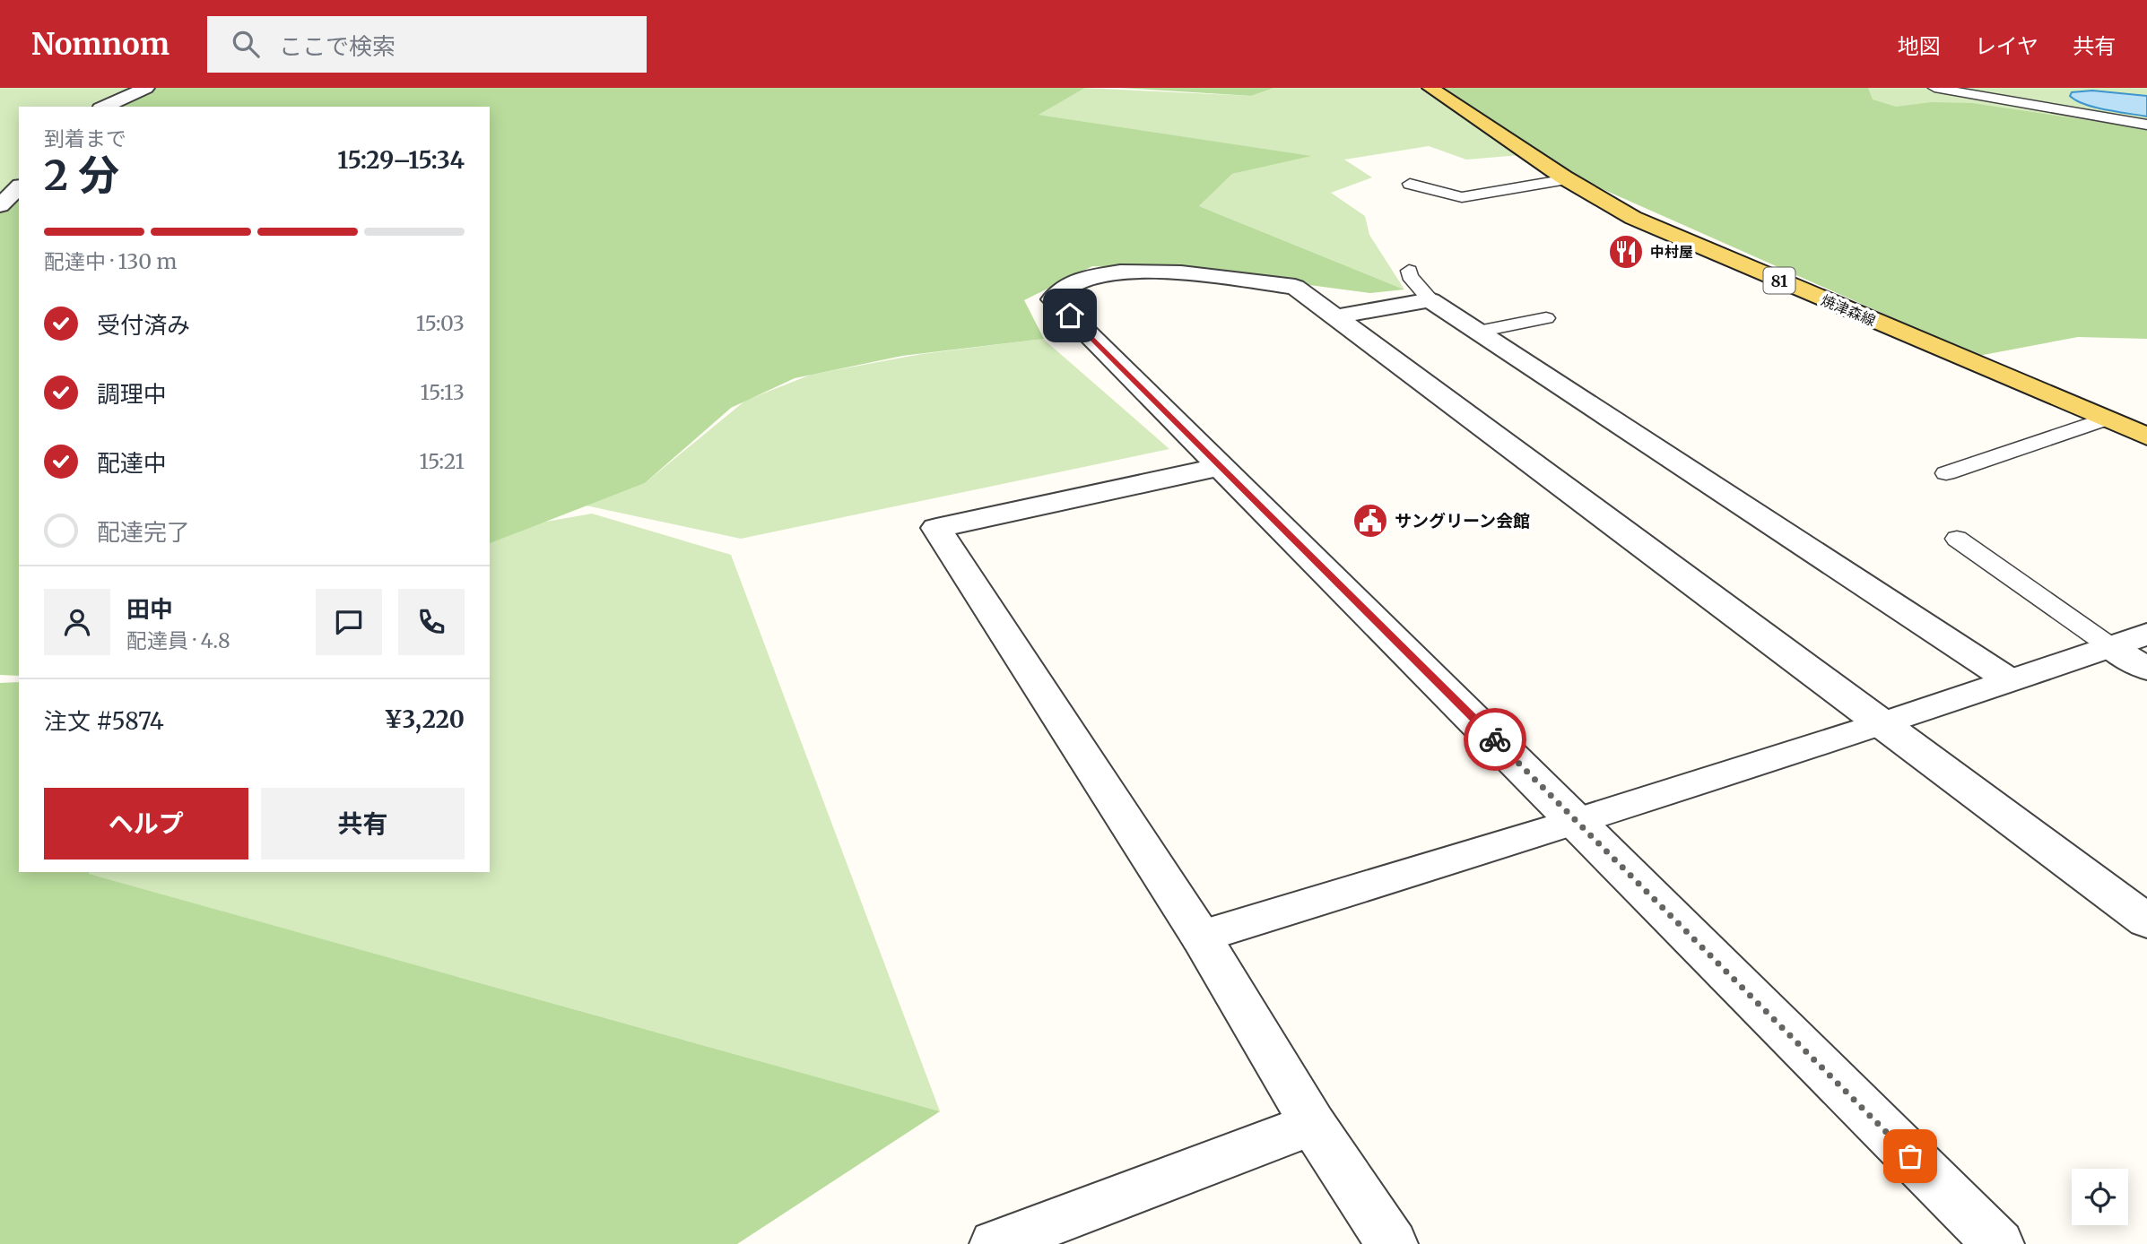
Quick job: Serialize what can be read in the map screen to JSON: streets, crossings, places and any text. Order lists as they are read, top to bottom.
{
  "streets": {
    "main road": ["81", "焼津森線"]
  },
  "places": {
    "restaurant": ["中村屋"],
    "public building": ["サングリーン会館"]
  },
  "page": {
    "header": "Nomnom",
    "search": "ここで検索",
    "nav": ["地図", "レイヤ", "共有"],
    "heading": ["2 分", "到着まで", "15:29–15:34"],
    "panel": [
      "田中",
      "配達員 · 4.8",
      "注文 #5874",
      "¥3,220"
    ],
    "bar": "配達中 · 130 m",
    "list": [
      ["受付済み", "15:03"],
      ["調理中", "15:13"],
      ["配達中", "15:21"],
      "配達完了"
    ],
    "buttons": ["ヘルプ", "共有"]
  }
}
